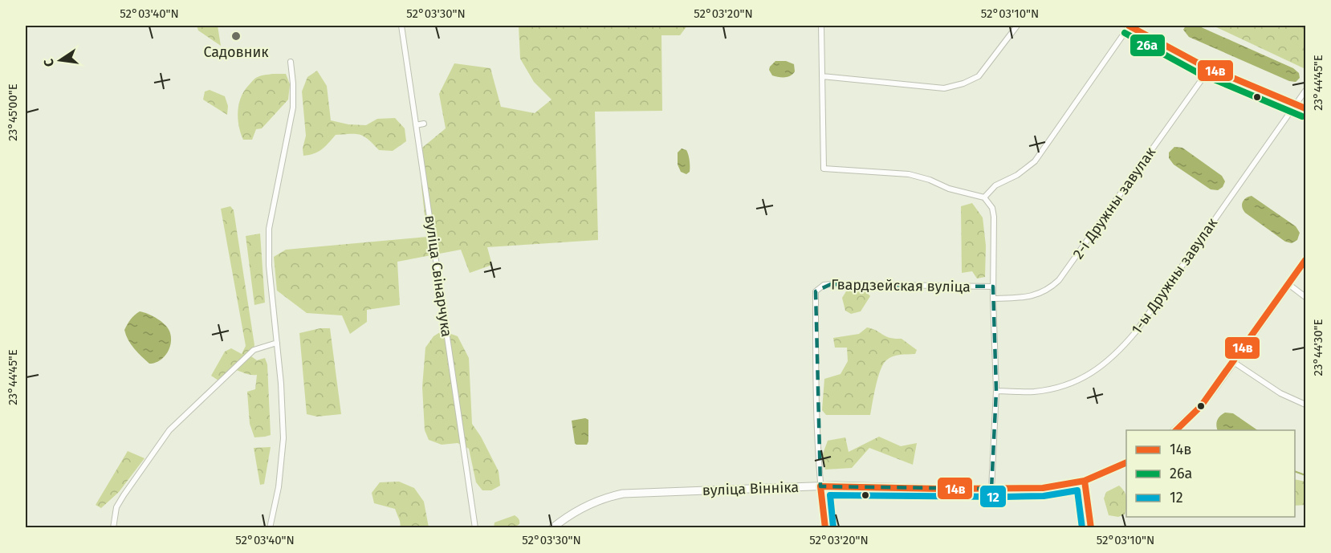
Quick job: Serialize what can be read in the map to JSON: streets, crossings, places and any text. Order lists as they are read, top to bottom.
{
  "streets": {
    "street": [
      "2-і Дружны завулак",
      "вуліца Свінарчука",
      "1-ы Дружны завулак",
      "Гвардзейская вуліца",
      "вуліца Вінніка"
    ]
  },
  "crossings": [
    ["Гвардзейская вуліца", "вуліца Вінніка"]
  ],
  "places": ["Садовник"],
  "lines": ["transit line 14в", "transit line 26а", "transit line 12"],
  "legend": ["14в", "26а", "12"],
  "north": "left",
  "coordinates": [
    "52°03'40\"N",
    "52°03'30\"N",
    "52°03'20\"N",
    "52°03'10\"N",
    "23°44'45\"E",
    "23°45'00\"E",
    "23°44'30\"E"
  ]
}
